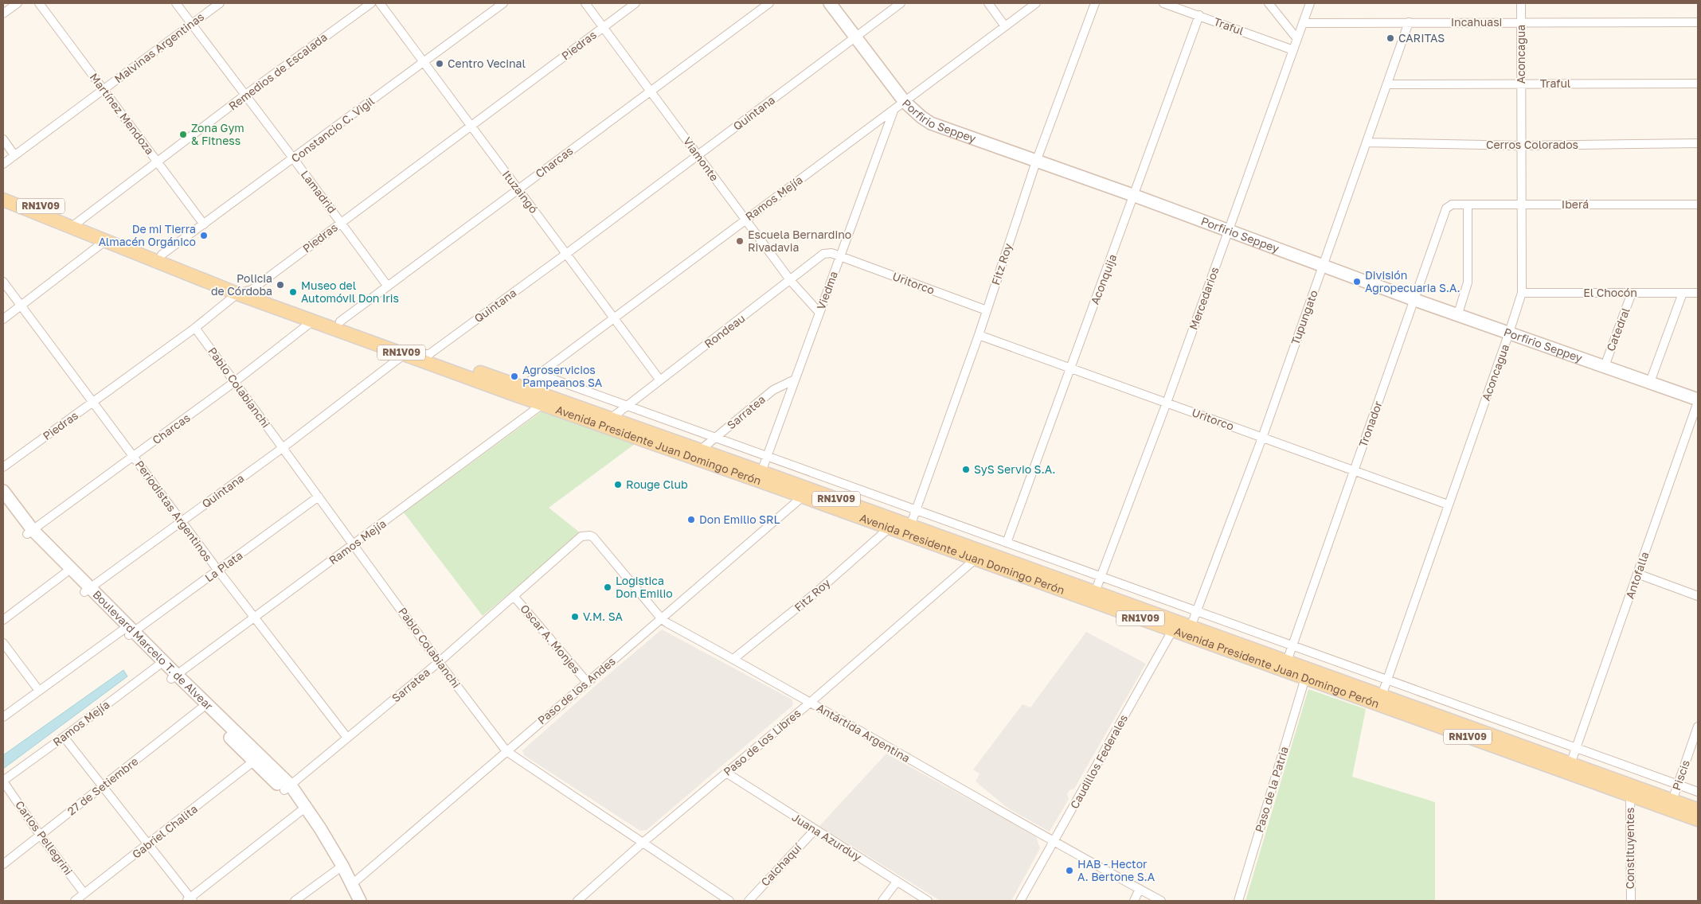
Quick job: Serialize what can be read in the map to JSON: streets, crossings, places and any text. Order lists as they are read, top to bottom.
{
  "streets": {
    "main road": [
      "Porfirio Seppey",
      "RN1V09",
      "Avenida Presidente Juan Domingo Perón",
      "Boulevard Marcelo T. de Alvear"
    ],
    "street": [
      "Incahuasi",
      "Traful",
      "Piedras",
      "Malvinas Argentinas",
      "Aconcagua",
      "Remedios de Escalada",
      "Quintana",
      "Martínez Mendoza",
      "Constancio C. Vigil",
      "Cerros Colorados",
      "Viamonte",
      "Charcas",
      "Lamadrid",
      "Ituzaingó",
      "Ramos Mejía",
      "Iberá",
      "Fitz Roy",
      "Aconquija",
      "Uritorco",
      "Viedma",
      "El Chocón",
      "Mercedarios",
      "Tupungato",
      "Catedral",
      "Rondeau",
      "Pablo Colabianchi",
      "Sarratea",
      "Tronador",
      "Periodistas Argentinos",
      "La Plata",
      "Antofalla",
      "Oscar A. Monjes",
      "Paso de los Andes",
      "Antártida Argentina",
      "Paso de los Libres",
      "Caudillos Federales",
      "Piscis",
      "27 de Setiembre",
      "Paso de la Patria",
      "Gabriel Chalita",
      "Juana Azurduy",
      "Carlos Pellegrini",
      "Constituyentes",
      "Calchaquí"
    ]
  },
  "crossings": [
    ["Incahuasi", "Aconcagua"],
    ["Incahuasi", "Mercedarios"],
    ["Incahuasi", "Tupungato"],
    ["Traful", "Aconcagua"],
    ["Traful", "Aconquija"],
    ["Traful", "Mercedarios"],
    ["Traful", "Tupungato"],
    ["Piedras", "Viamonte"],
    ["Piedras", "Lamadrid"],
    ["Piedras", "Ituzaingó"],
    ["Piedras", "Pablo Colabianchi"],
    ["Piedras", "Avenida Presidente Juan Domingo Perón"],
    ["Piedras", "Periodistas Argentinos"],
    ["Malvinas Argentinas", "Martínez Mendoza"],
    ["Malvinas Argentinas", "Lamadrid"],
    ["Aconcagua", "Porfirio Seppey"],
    ["Aconcagua", "Cerros Colorados"],
    ["Aconcagua", "Iberá"],
    ["Aconcagua", "Uritorco"],
    ["Aconcagua", "El Chocón"],
    ["Aconcagua", "Avenida Presidente Juan Domingo Perón"],
    ["Remedios de Escalada", "Martínez Mendoza"],
    ["Remedios de Escalada", "Lamadrid"],
    ["Remedios de Escalada", "Avenida Presidente Juan Domingo Perón"],
    ["Quintana", "Porfirio Seppey"],
    ["Quintana", "Viamonte"],
    ["Quintana", "Ituzaingó"],
    ["Quintana", "Pablo Colabianchi"],
    ["Quintana", "Avenida Presidente Juan Domingo Perón"],
    ["Quintana", "Periodistas Argentinos"],
    ["Quintana", "Boulevard Marcelo T. de Alvear"],
    ["Martínez Mendoza", "Constancio C. Vigil"],
    ["Porfirio Seppey", "Ramos Mejía"],
    ["Porfirio Seppey", "Fitz Roy"],
    ["Porfirio Seppey", "Aconquija"],
    ["Porfirio Seppey", "Mercedarios"],
    ["Porfirio Seppey", "Tupungato"],
    ["Porfirio Seppey", "Catedral"],
    ["Porfirio Seppey", "Tronador"],
    ["Porfirio Seppey", "Antofalla"],
    ["Constancio C. Vigil", "Lamadrid"],
    ["Constancio C. Vigil", "Ituzaingó"],
    ["Constancio C. Vigil", "Avenida Presidente Juan Domingo Perón"],
    ["Cerros Colorados", "Tupungato"],
    ["Viamonte", "Charcas"],
    ["Viamonte", "Ramos Mejía"],
    ["Viamonte", "Viedma"],
    ["Viamonte", "Rondeau"],
    ["Charcas", "Lamadrid"],
    ["Charcas", "Ituzaingó"],
    ["Charcas", "Pablo Colabianchi"],
    ["Charcas", "Avenida Presidente Juan Domingo Perón"],
    ["Charcas", "Periodistas Argentinos"],
    ["Charcas", "Boulevard Marcelo T. de Alvear"],
    ["Ituzaingó", "Ramos Mejía"],
    ["Ituzaingó", "Rondeau"],
    ["Ramos Mejía", "Viedma"],
    ["Ramos Mejía", "Pablo Colabianchi"],
    ["Ramos Mejía", "Avenida Presidente Juan Domingo Perón"],
    ["Ramos Mejía", "Periodistas Argentinos"],
    ["Ramos Mejía", "Boulevard Marcelo T. de Alvear"],
    ["Ramos Mejía", "Carlos Pellegrini"],
    ["Iberá", "Tronador"],
    ["Fitz Roy", "Uritorco"],
    ["Fitz Roy", "Avenida Presidente Juan Domingo Perón"],
    ["Fitz Roy", "Antártida Argentina"],
    ["Aconquija", "Uritorco"],
    ["Uritorco", "Viedma"],
    ["Uritorco", "Mercedarios"],
    ["Uritorco", "Tupungato"],
    ["Uritorco", "Rondeau"],
    ["Uritorco", "Tronador"],
    ["Viedma", "Rondeau"],
    ["Viedma", "Sarratea"],
    ["Viedma", "Avenida Presidente Juan Domingo Perón"],
    ["El Chocón", "Catedral"],
    ["Mercedarios", "Avenida Presidente Juan Domingo Perón"],
    ["Tupungato", "Avenida Presidente Juan Domingo Perón"],
    ["Rondeau", "Avenida Presidente Juan Domingo Perón"],
    ["Pablo Colabianchi", "Sarratea"],
    ["Pablo Colabianchi", "La Plata"],
    ["Pablo Colabianchi", "Paso de los Andes"],
    ["Pablo Colabianchi", "Paso de los Libres"],
    ["Sarratea", "Avenida Presidente Juan Domingo Perón"],
    ["Sarratea", "Periodistas Argentinos"],
    ["Sarratea", "Oscar A. Monjes"],
    ["Sarratea", "Boulevard Marcelo T. de Alvear"],
    ["Sarratea", "Antártida Argentina"],
    ["Tronador", "Avenida Presidente Juan Domingo Perón"],
    ["Avenida Presidente Juan Domingo Perón", "Antofalla"],
    ["Avenida Presidente Juan Domingo Perón", "Paso de los Andes"],
    ["Avenida Presidente Juan Domingo Perón", "Paso de los Libres"],
    ["Avenida Presidente Juan Domingo Perón", "Caudillos Federales"],
    ["Avenida Presidente Juan Domingo Perón", "Piscis"],
    ["Avenida Presidente Juan Domingo Perón", "Paso de la Patria"],
    ["Avenida Presidente Juan Domingo Perón", "Constituyentes"],
    ["Periodistas Argentinos", "La Plata"],
    ["La Plata", "Boulevard Marcelo T. de Alvear"],
    ["Oscar A. Monjes", "Paso de los Andes"],
    ["Boulevard Marcelo T. de Alvear", "Paso de los Andes"],
    ["Boulevard Marcelo T. de Alvear", "27 de Setiembre"],
    ["Boulevard Marcelo T. de Alvear", "Gabriel Chalita"],
    ["Paso de los Andes", "Antártida Argentina"],
    ["Antártida Argentina", "Paso de los Libres"],
    ["Antártida Argentina", "Caudillos Federales"],
    ["Paso de los Libres", "Juana Azurduy"],
    ["27 de Setiembre", "Carlos Pellegrini"],
    ["Gabriel Chalita", "Carlos Pellegrini"],
    ["Juana Azurduy", "Calchaquí"]
  ],
  "places": [
    "CARITAS",
    "Centro Vecinal",
    "Zona Gym & Fitness",
    "De mi Tierra Almacén Orgánico",
    "Escuela Bernardino Rivadavia",
    "División Agropecuaria S.A.",
    "Policia de Córdoba",
    "Museo del Automóvil Don Iris",
    "Agroservicios Pampeanos SA",
    "SyS Servio S.A.",
    "Rouge Club",
    "Don Emilio SRL",
    "Logistica Don Emilio",
    "V.M. SA",
    "HAB - Hector A. Bertone S.A"
  ]
}
